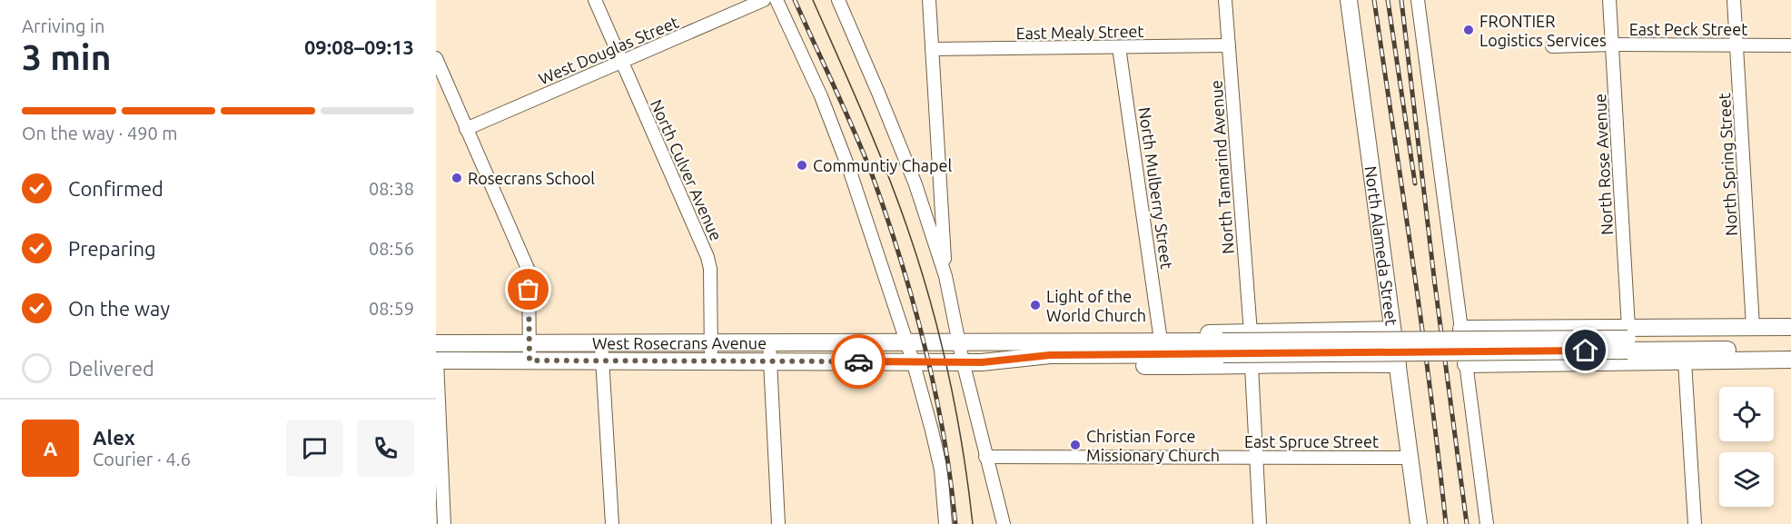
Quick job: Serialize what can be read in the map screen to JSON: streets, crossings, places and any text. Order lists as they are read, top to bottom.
{
  "streets": {
    "main road": ["North Alameda Street", "West Rosecrans Avenue"],
    "street": [
      "East Peck Street",
      "East Mealy Street",
      "West Douglas Street",
      "North Rose Avenue",
      "North Spring Street",
      "North Tamarind Avenue",
      "North Culver Avenue",
      "North Mulberry Street",
      "East Spruce Street"
    ]
  },
  "crossings": [
    ["East Peck Street", "North Rose Avenue"],
    ["East Peck Street", "North Spring Street"],
    ["East Mealy Street", "North Tamarind Avenue"],
    ["East Mealy Street", "North Mulberry Street"],
    ["West Douglas Street", "North Culver Avenue"],
    ["North Culver Avenue", "West Rosecrans Avenue"],
    ["North Alameda Street", "East Spruce Street"]
  ],
  "places": [
    "FRONTIER Logistics Services",
    "Communtiy Chapel",
    "Rosecrans School",
    "Light of the World Church",
    "Christian Force Missionary Church"
  ],
  "page": {
    "heading": ["3 min", "Arriving in", "09:08–09:13"],
    "panel": ["Alex", "Courier · 4.6"],
    "bar": "On the way · 490 m",
    "list": [
      ["Confirmed", "08:38"],
      ["Preparing", "08:56"],
      ["On the way", "08:59"],
      "Delivered"
    ],
    "round": "A"
  }
}
